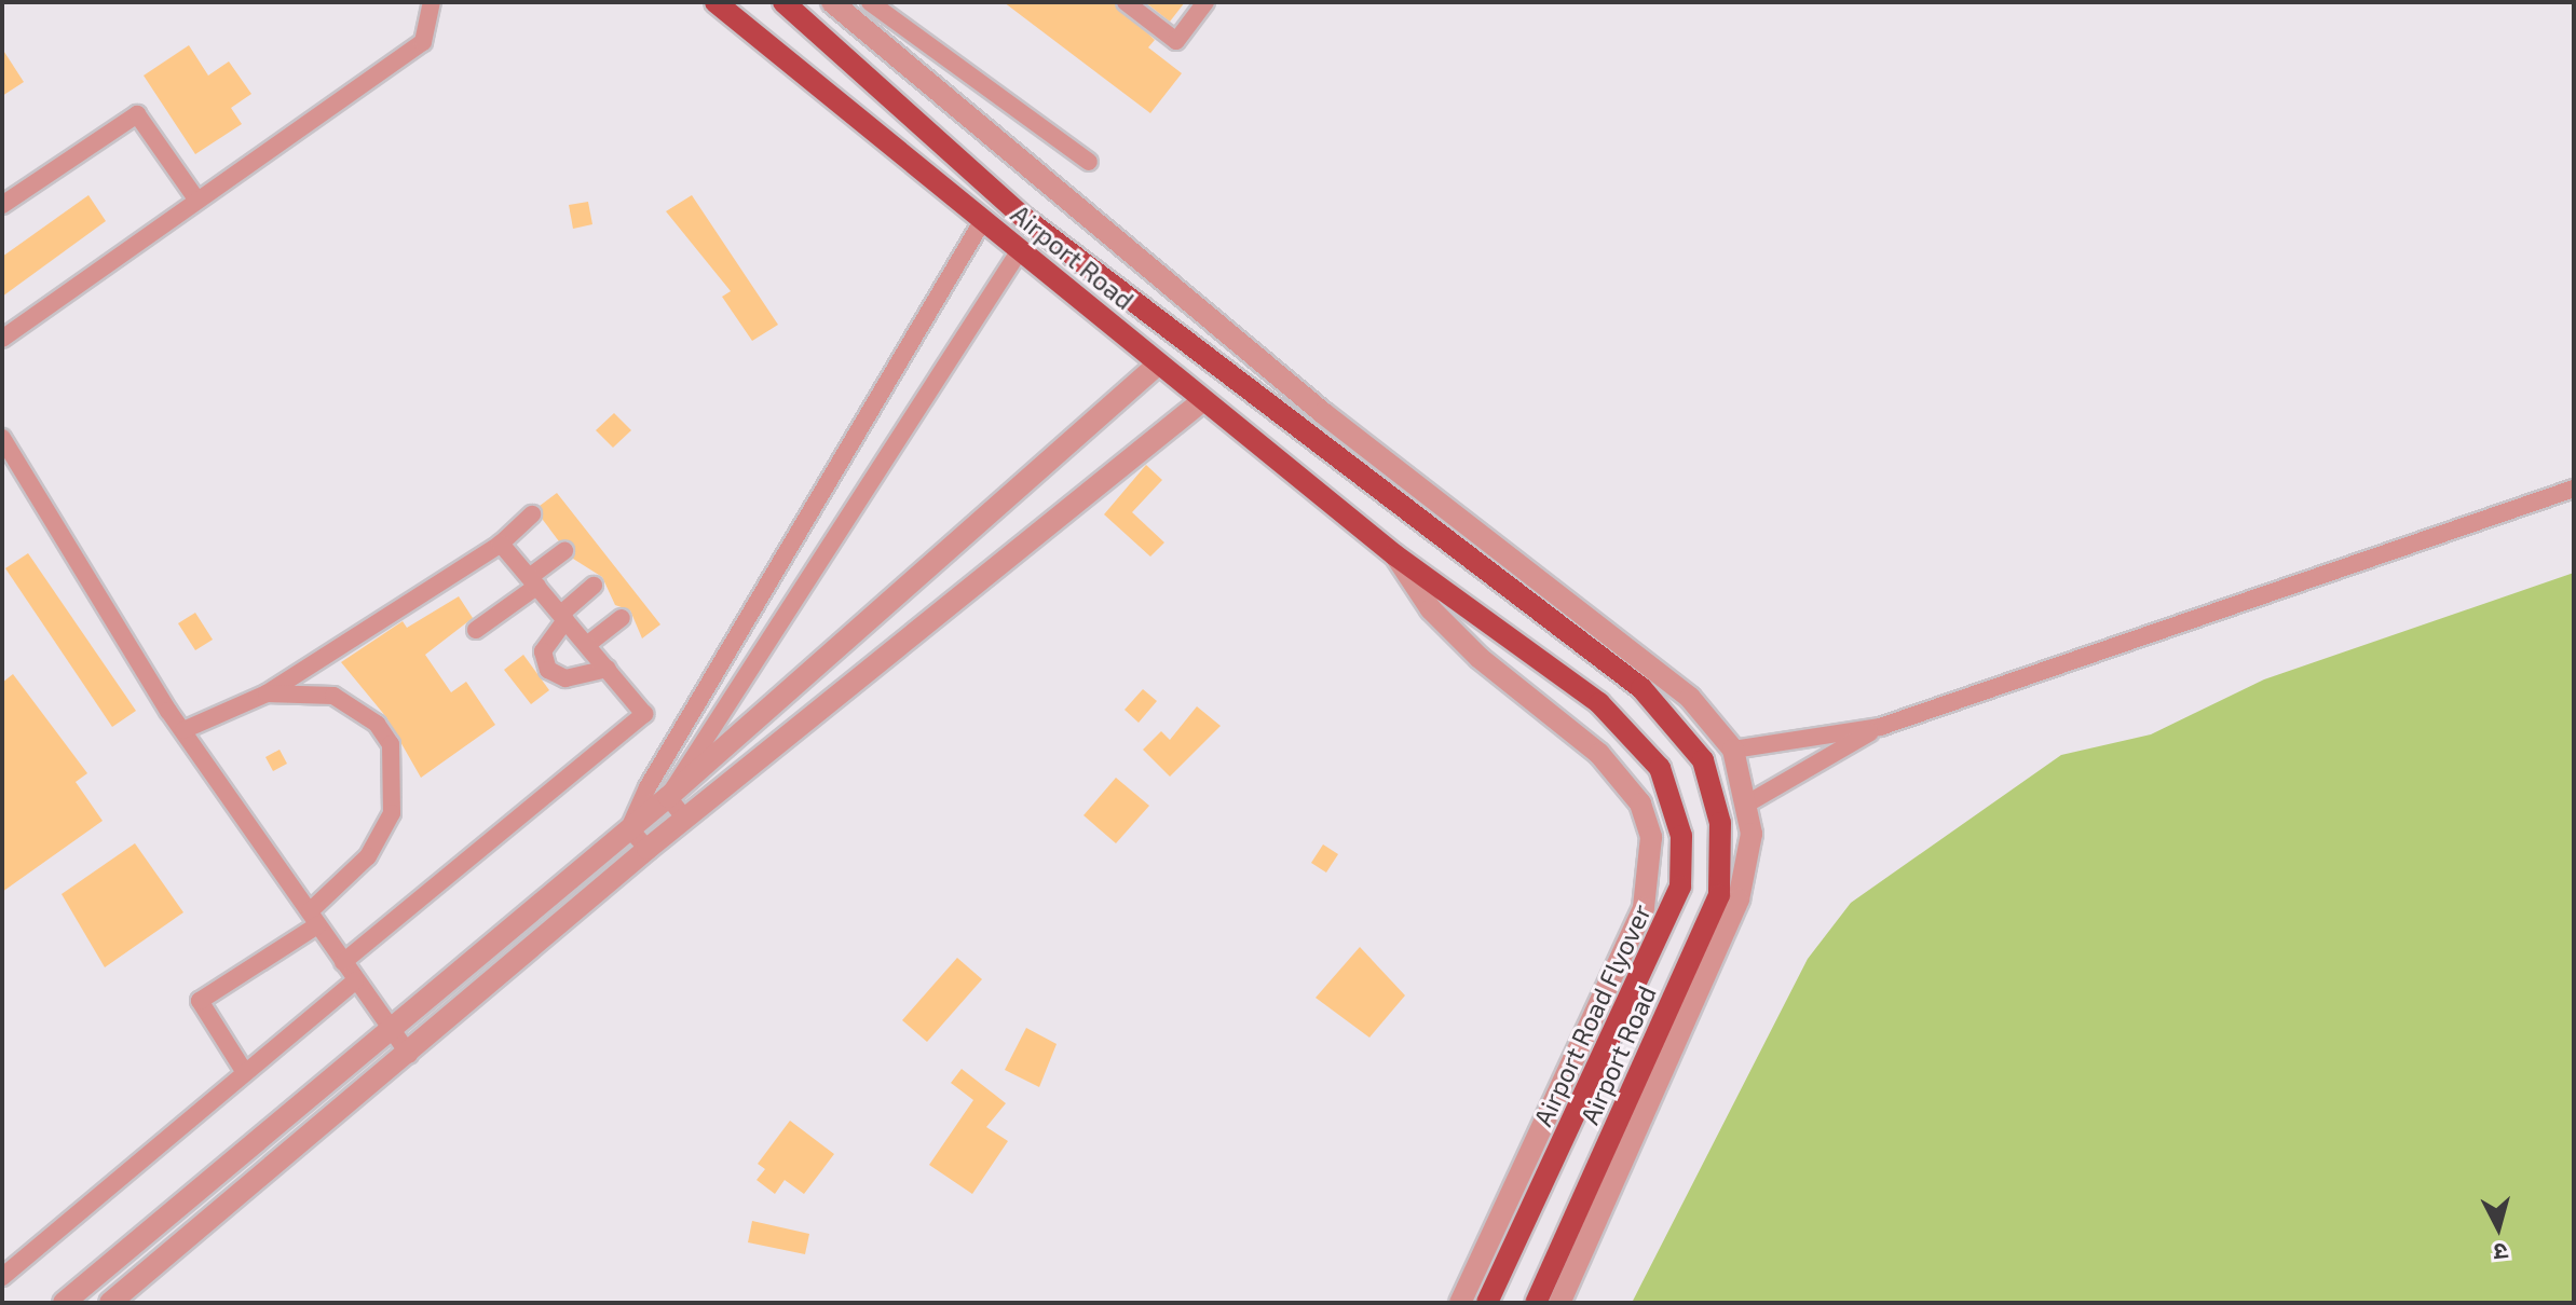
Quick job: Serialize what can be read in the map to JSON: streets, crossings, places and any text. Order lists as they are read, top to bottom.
{
  "streets": {
    "main road": ["Airport Road", "Airport Road Flyover"]
  },
  "crossings": [
    ["Airport Road", "Airport Road Flyover"]
  ],
  "north": "bottom"
}
